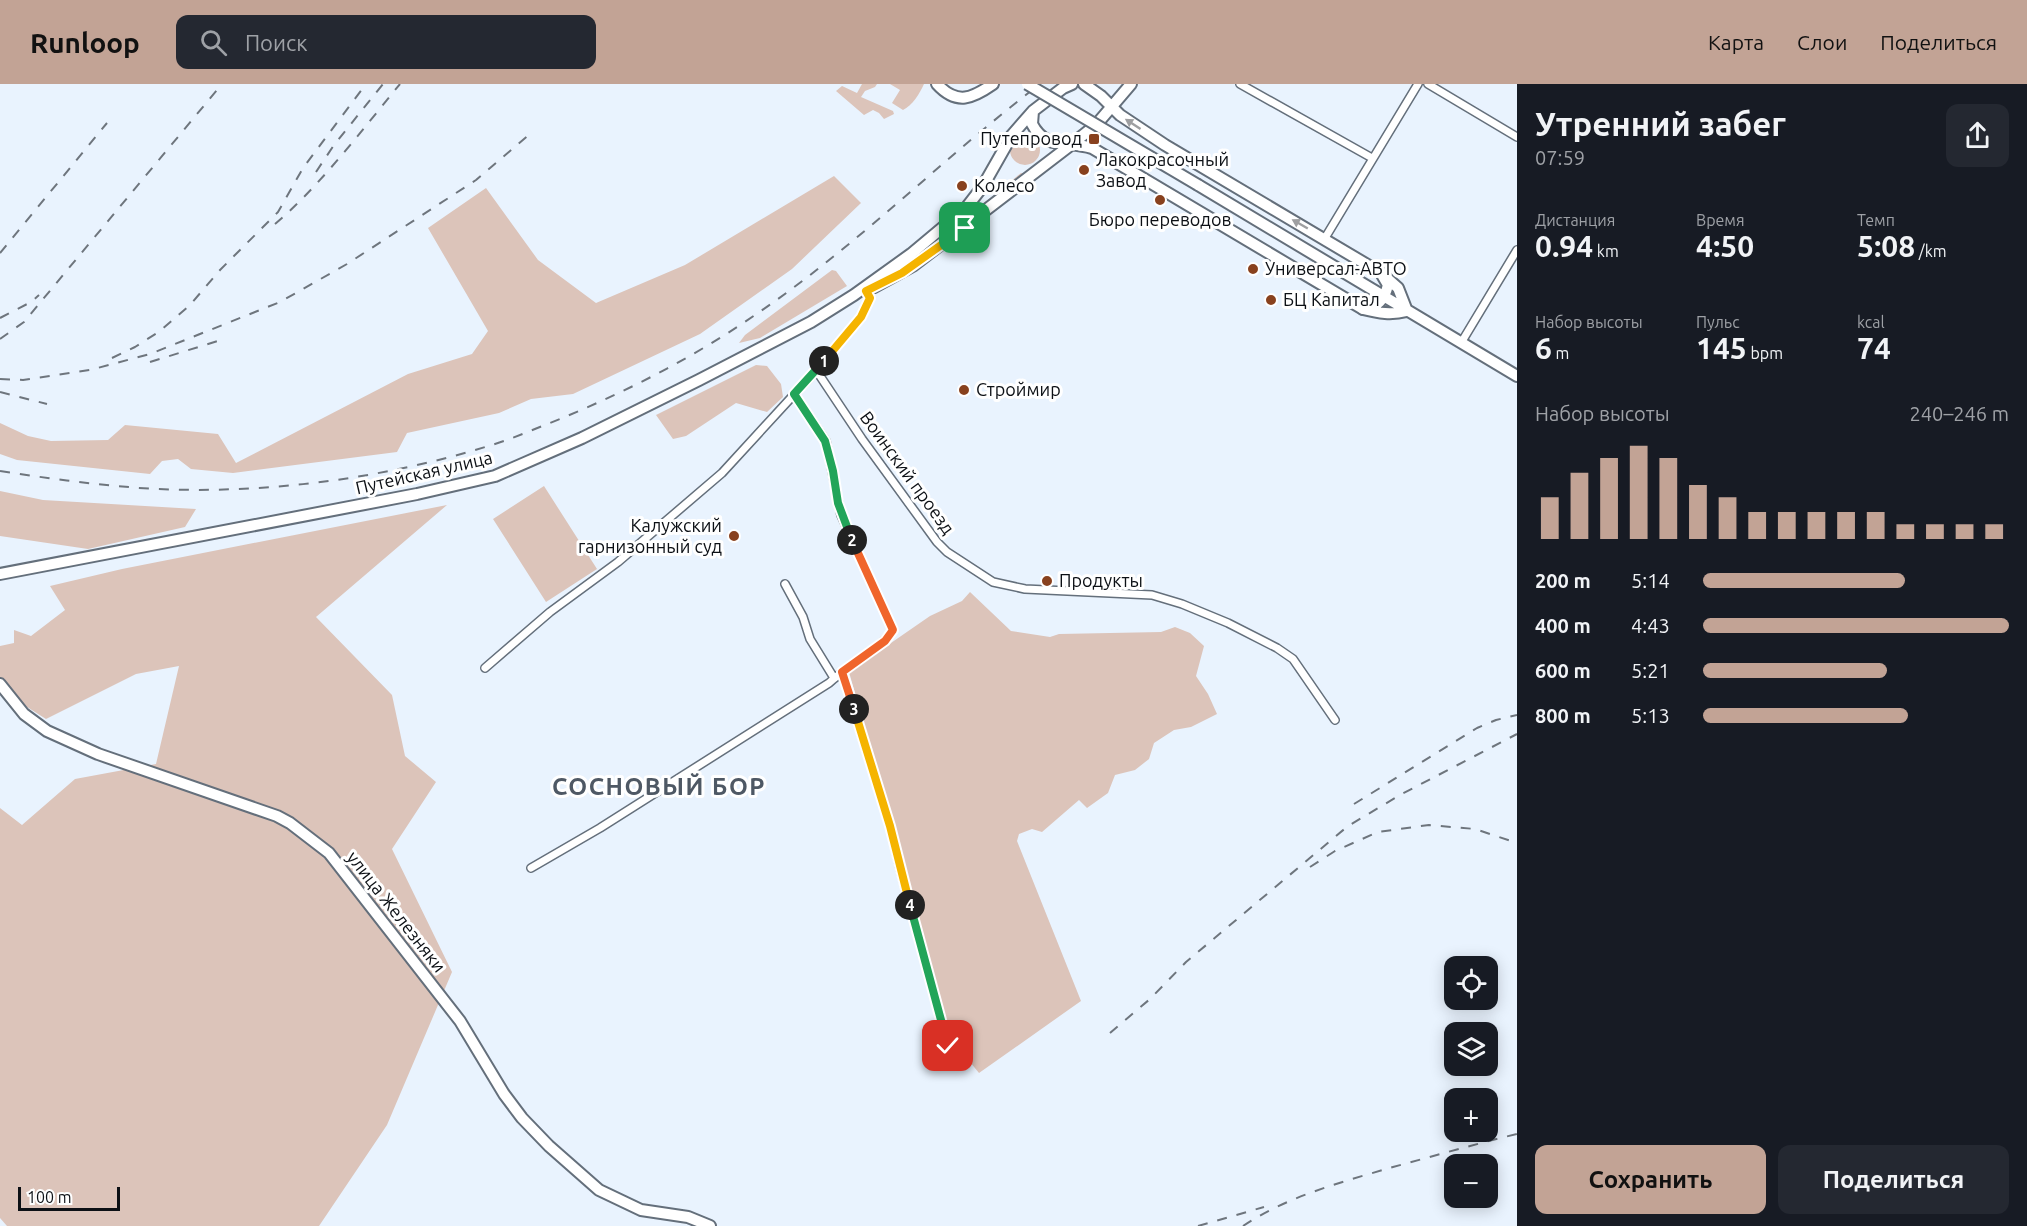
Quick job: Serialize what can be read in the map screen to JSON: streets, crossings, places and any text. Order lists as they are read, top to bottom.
{
  "streets": {
    "street": ["Путейская улица", "Воинский проезд", "улица Железняки"]
  },
  "districts": ["СОСНОВЫЙ БОР"],
  "places": {
    "transit": ["Путепровод"],
    "other": [
      "Лакокрасочный Завод",
      "Колесо",
      "Бюро переводов",
      "Универсал-АВТО",
      "БЦ Капитал",
      "Строймир",
      "Калужский гарнизонный суд",
      "Продукты"
    ]
  },
  "scale_bar": "100 m",
  "page": {
    "header": "Runloop",
    "search": "Поиск",
    "nav": ["Карта", "Слои", "Поделиться"],
    "heading": ["Утренний забег", "07:59"],
    "stats": [
      ["Дистанция", "0.94 km"],
      ["Время", "4:50"],
      ["Темп", "5:08 /km"],
      ["Набор высоты", "6 m"],
      ["Пульс", "145 bpm"],
      ["kcal", "74"]
    ],
    "pins": [
      "1",
      "2",
      "3",
      "4"
    ],
    "chart": ["Набор высоты", "240–246 m"],
    "list": [
      {
        "name": "200 m",
        "note": "5:14"
      },
      {
        "name": "400 m",
        "note": "4:43"
      },
      {
        "name": "600 m",
        "note": "5:21"
      },
      {
        "name": "800 m",
        "note": "5:13"
      }
    ],
    "map_buttons": ["+", "−"],
    "buttons": ["Сохранить", "Поделиться"],
    "scale": "100 m"
  }
}
